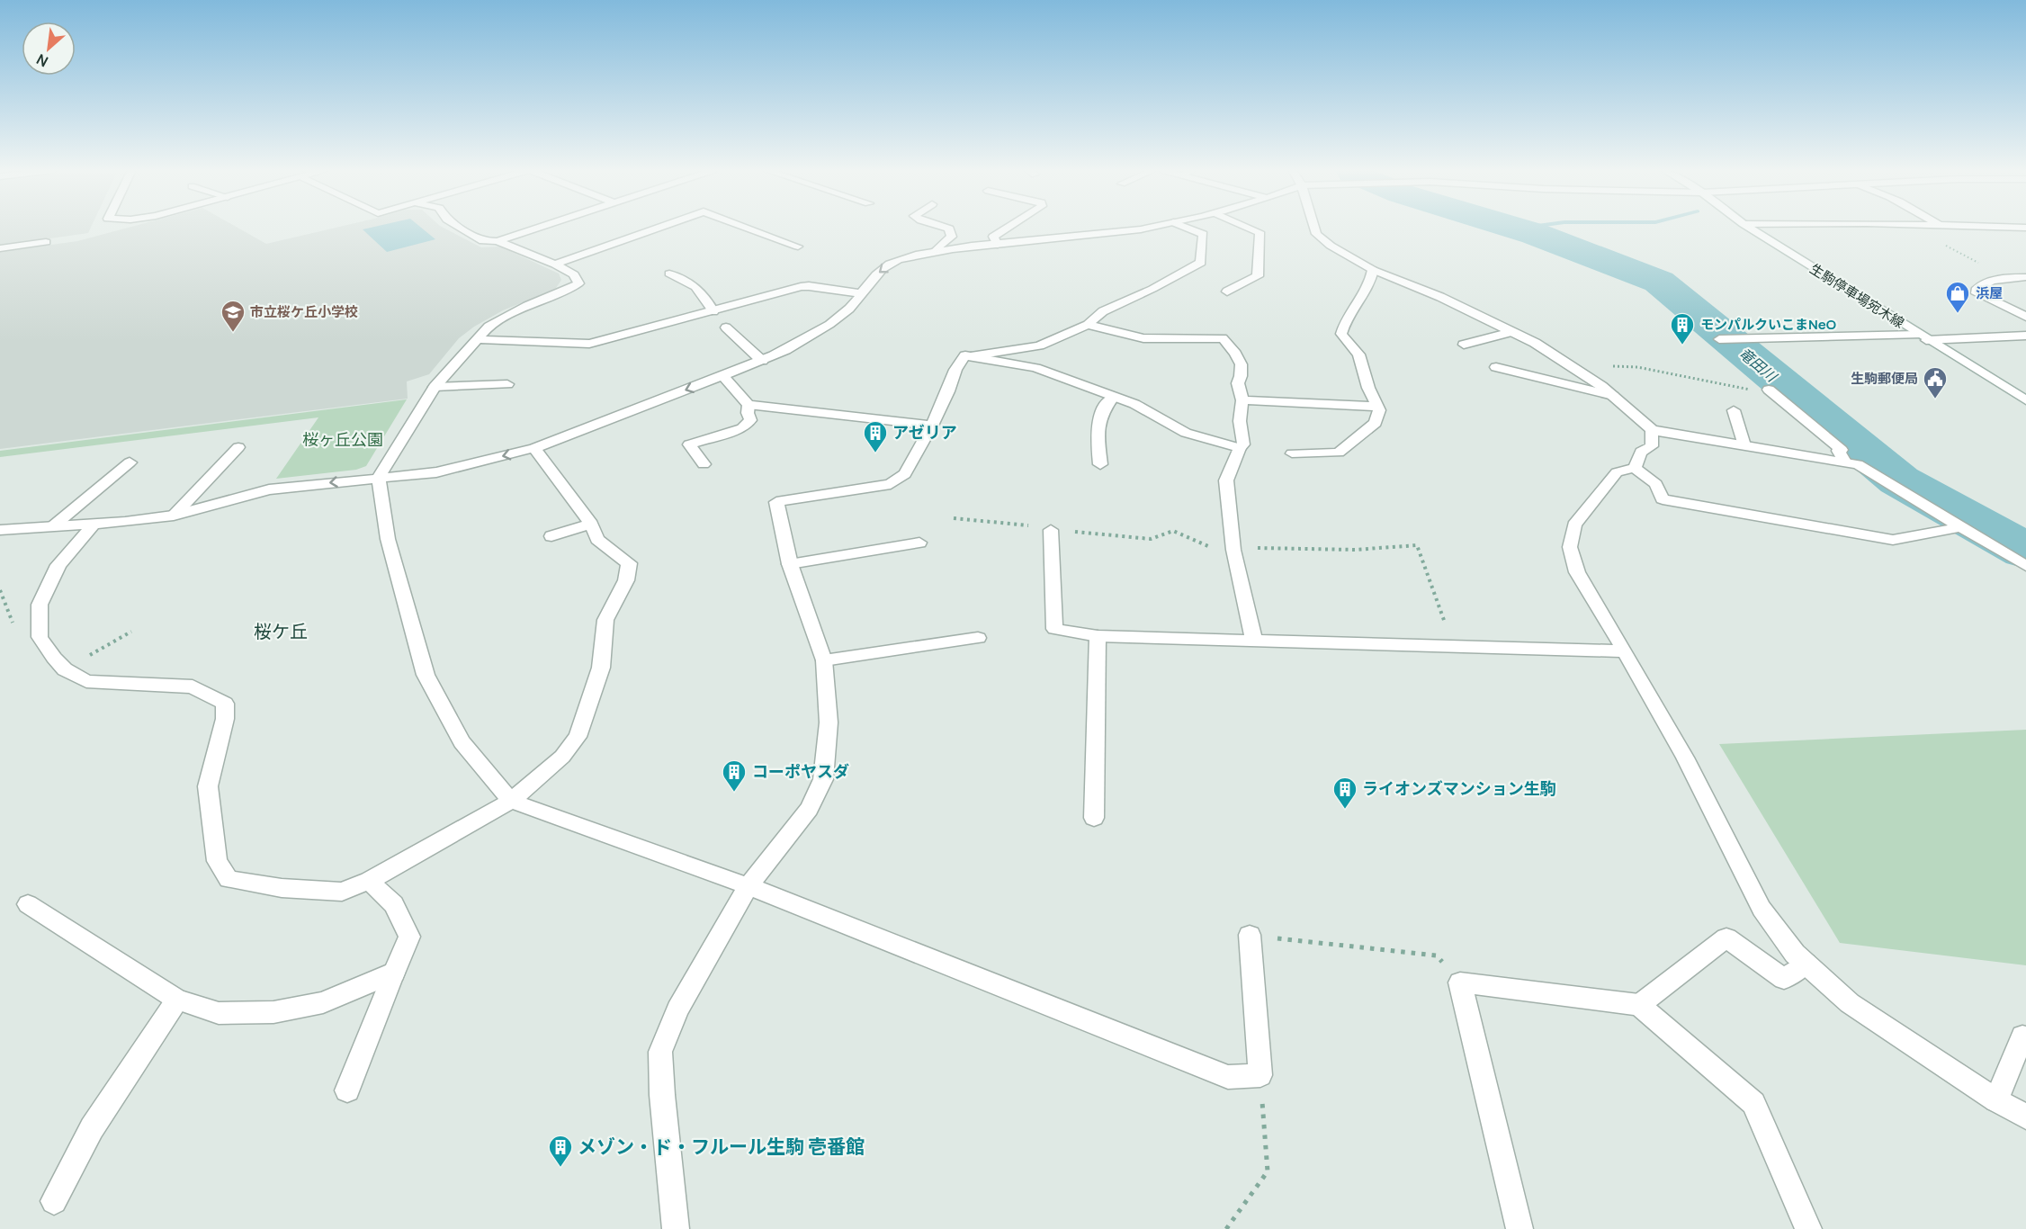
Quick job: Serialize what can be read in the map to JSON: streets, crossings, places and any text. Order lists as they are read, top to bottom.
{
  "streets": {
    "street": ["生駒停車場宛木線"]
  },
  "districts": ["桜ケ丘"],
  "water": ["竜田川"],
  "parks": ["桜ヶ丘公園"],
  "places": {
    "shop": ["浜屋"],
    "school or university": ["市立桜ケ丘小学校"],
    "building": [
      "モンパルクいこまNeO",
      "アゼリア",
      "コーポヤスダ",
      "ライオンズマンション生駒",
      "メゾン・ド・フルール生駒 壱番館"
    ],
    "public building": ["生駒郵便局"]
  },
  "north": "bottom left"
}
